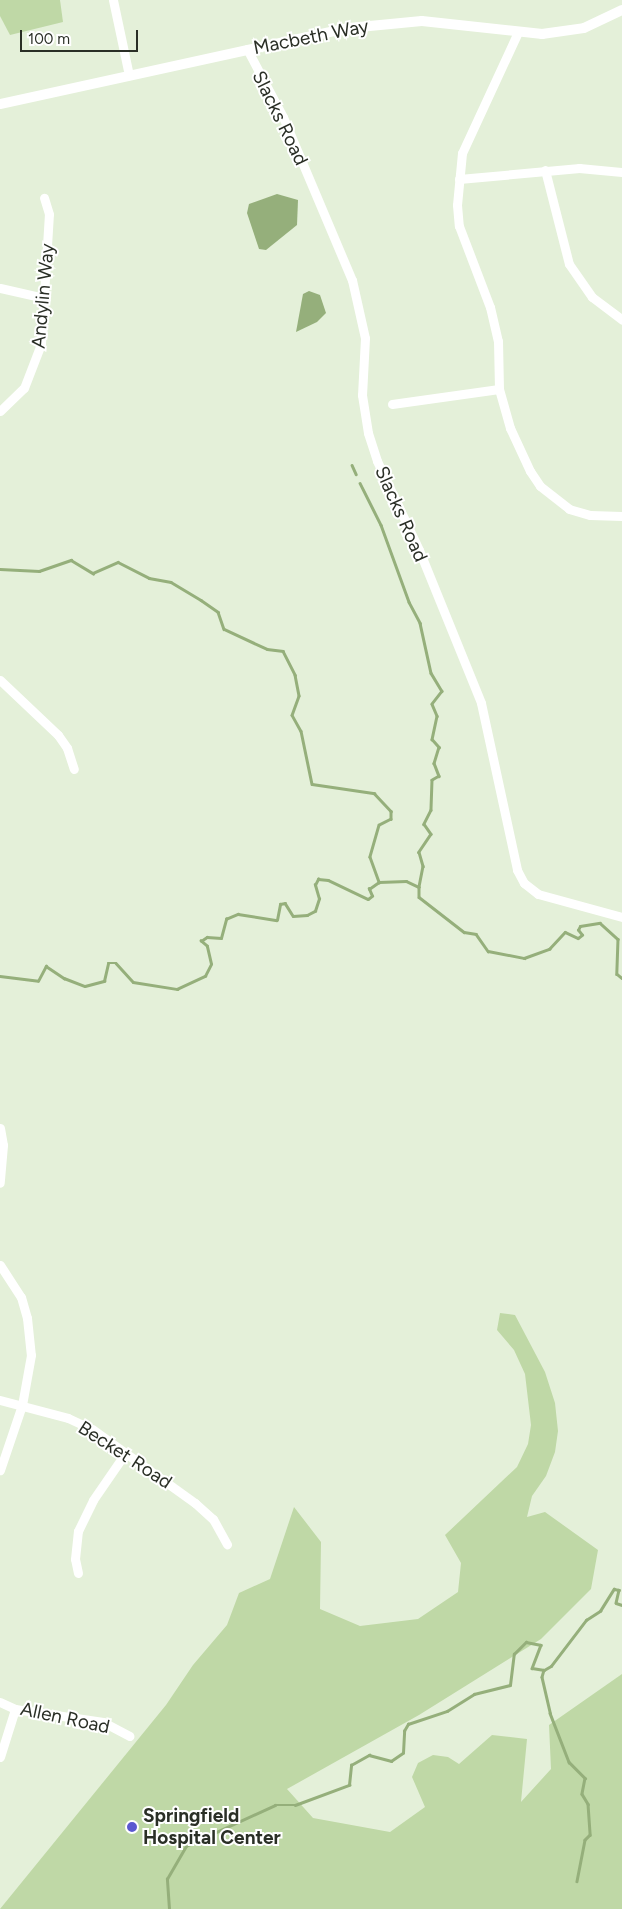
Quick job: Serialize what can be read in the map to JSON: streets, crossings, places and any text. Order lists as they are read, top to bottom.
{
  "streets": {
    "street": [
      "Macbeth Way",
      "Slacks Road",
      "Andylin Way",
      "Becket Road",
      "Allen Road"
    ]
  },
  "crossings": [
    ["Macbeth Way", "Slacks Road"]
  ],
  "places": ["Springfield Hospital Center"],
  "scale_bar": "100 m"
}
